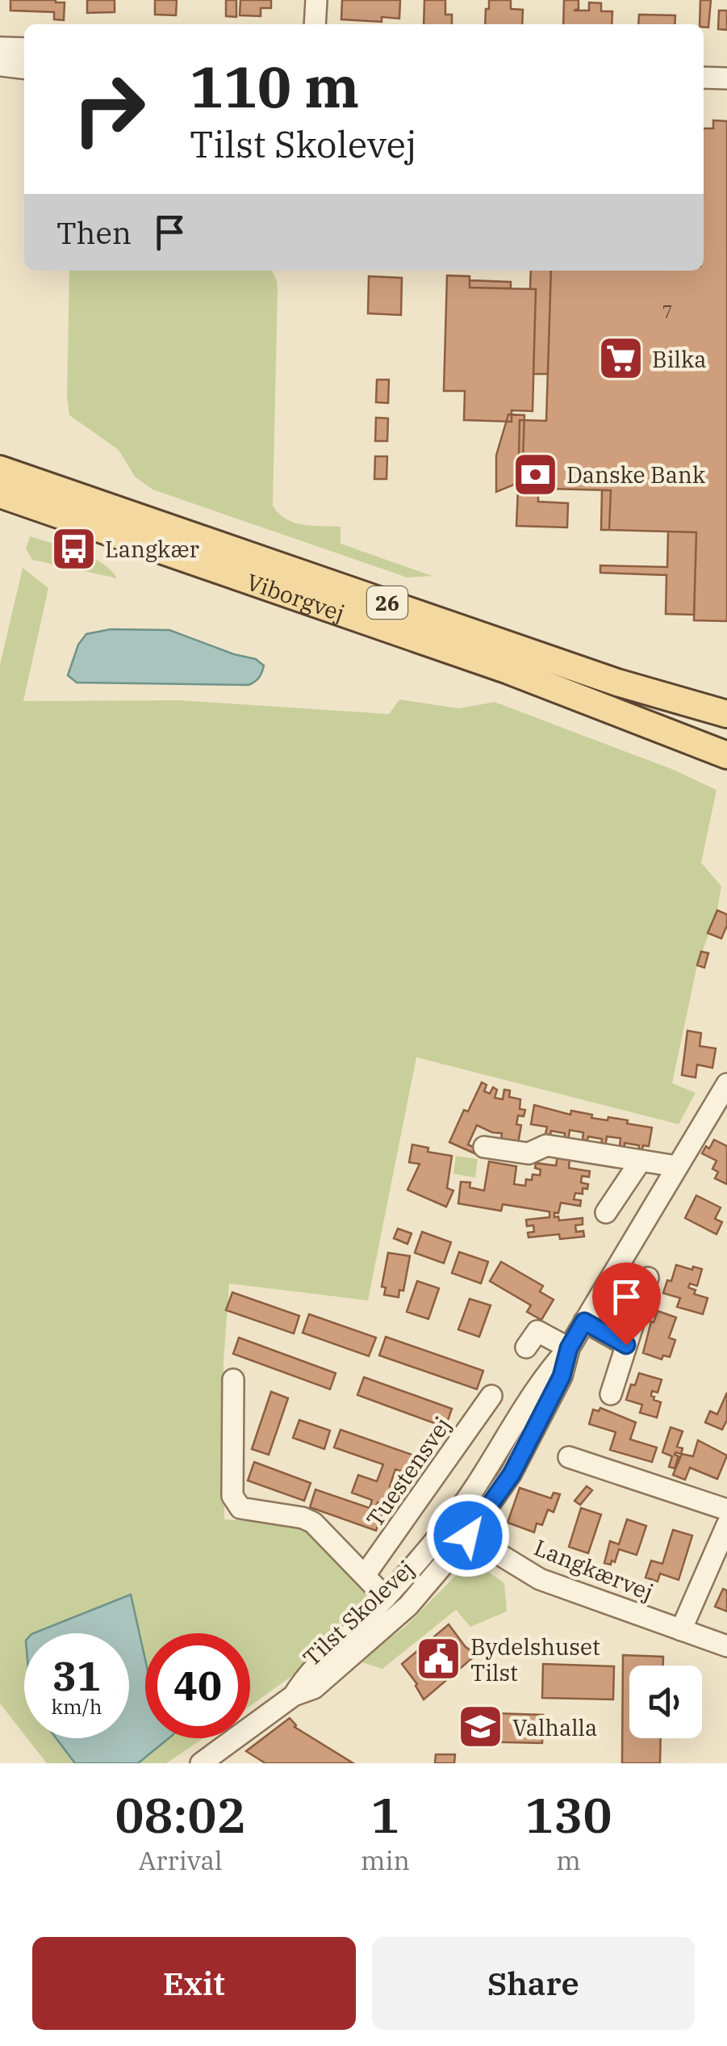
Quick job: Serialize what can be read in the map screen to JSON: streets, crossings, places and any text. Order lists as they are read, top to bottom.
{
  "streets": {
    "main road": ["Viborgvej", "26"],
    "street": ["Tuestensvej", "Langkærvej", "Tilst Skolevej"]
  },
  "crossings": [
    ["Langkærvej", "Tilst Skolevej"]
  ],
  "places": {
    "supermarket": ["Bilka"],
    "bank": ["Danske Bank"],
    "bus stop": ["Langkær"],
    "public building": ["Bydelshuset Tilst"],
    "school or university": ["Valhalla"]
  },
  "house_numbers": ["7"],
  "page": {
    "turn": ["110 m", "Tilst Skolevej"],
    "then": "Then",
    "speed": "31 km/h",
    "limit": "40",
    "eta": [
      "08:02",
      "Arrival",
      "1",
      "min",
      "130",
      "m"
    ],
    "buttons": ["Exit", "Share"]
  }
}
